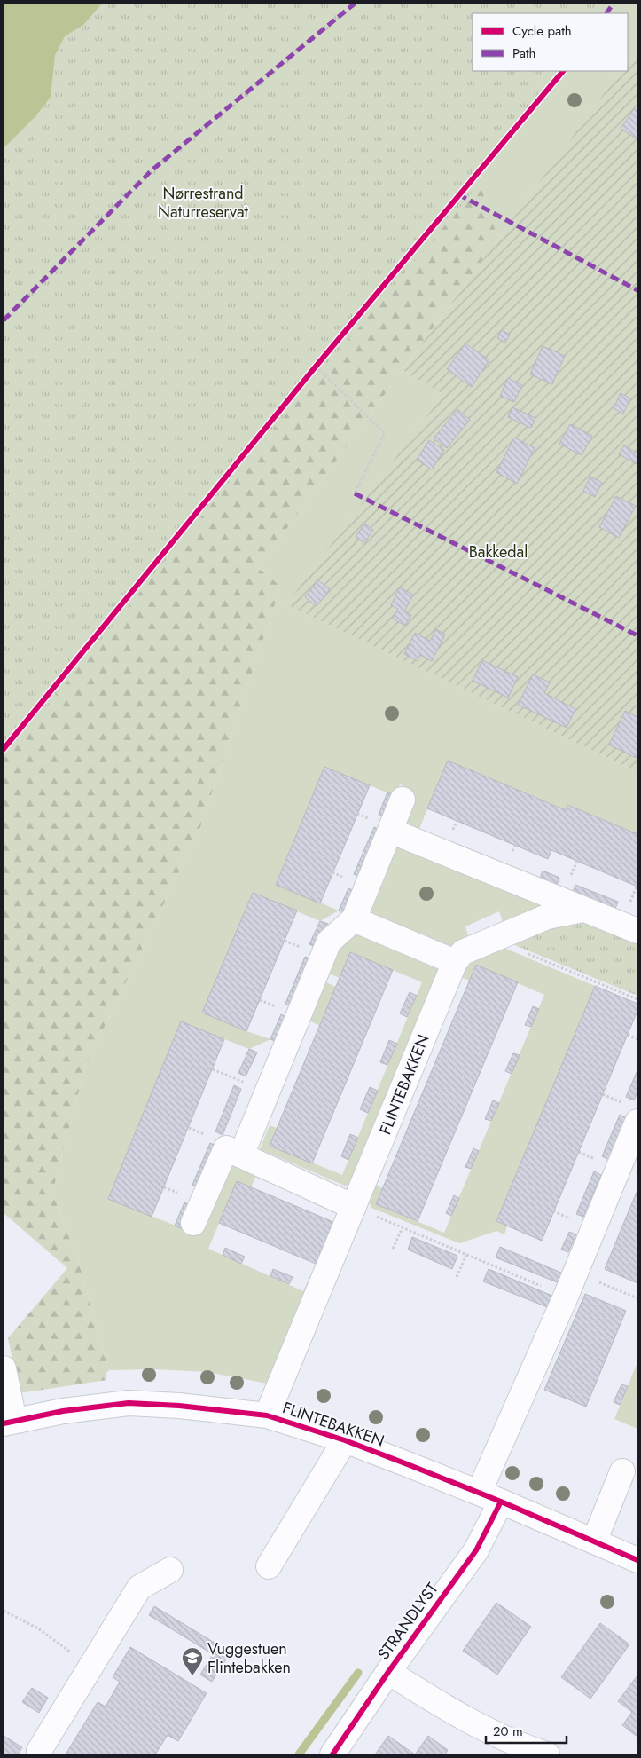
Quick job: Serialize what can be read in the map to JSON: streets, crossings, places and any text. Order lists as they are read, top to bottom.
{
  "streets": {
    "street": ["FLINTEBAKKEN", "STRANDLYST"]
  },
  "crossings": [
    ["FLINTEBAKKEN", "STRANDLYST"]
  ],
  "parks": ["Nørrestrand Naturreservat", "Bakkedal"],
  "places": {
    "school or university": ["Vuggestuen Flintebakken"]
  },
  "legend": ["Cycle path", "Path"],
  "scale_bar": "20 m"
}
